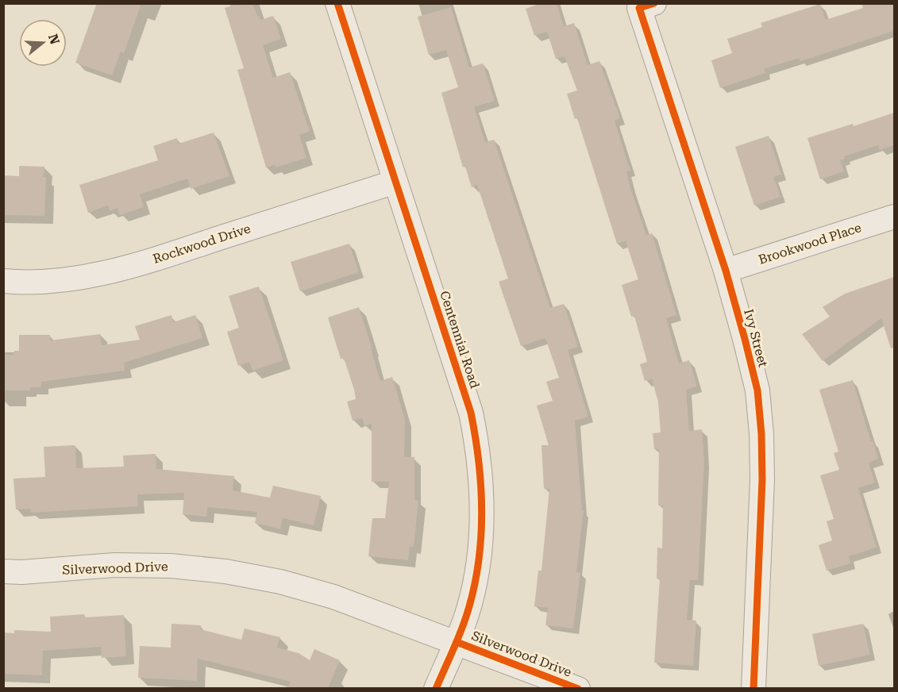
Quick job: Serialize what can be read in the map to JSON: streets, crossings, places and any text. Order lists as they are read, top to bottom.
{
  "streets": {
    "street": [
      "Rockwood Drive",
      "Brookwood Place",
      "Ivy Street",
      "Centennial Road",
      "Silverwood Drive"
    ]
  },
  "crossings": [
    ["Rockwood Drive", "Centennial Road"],
    ["Brookwood Place", "Ivy Street"],
    ["Centennial Road", "Silverwood Drive"]
  ],
  "north": "right"
}
